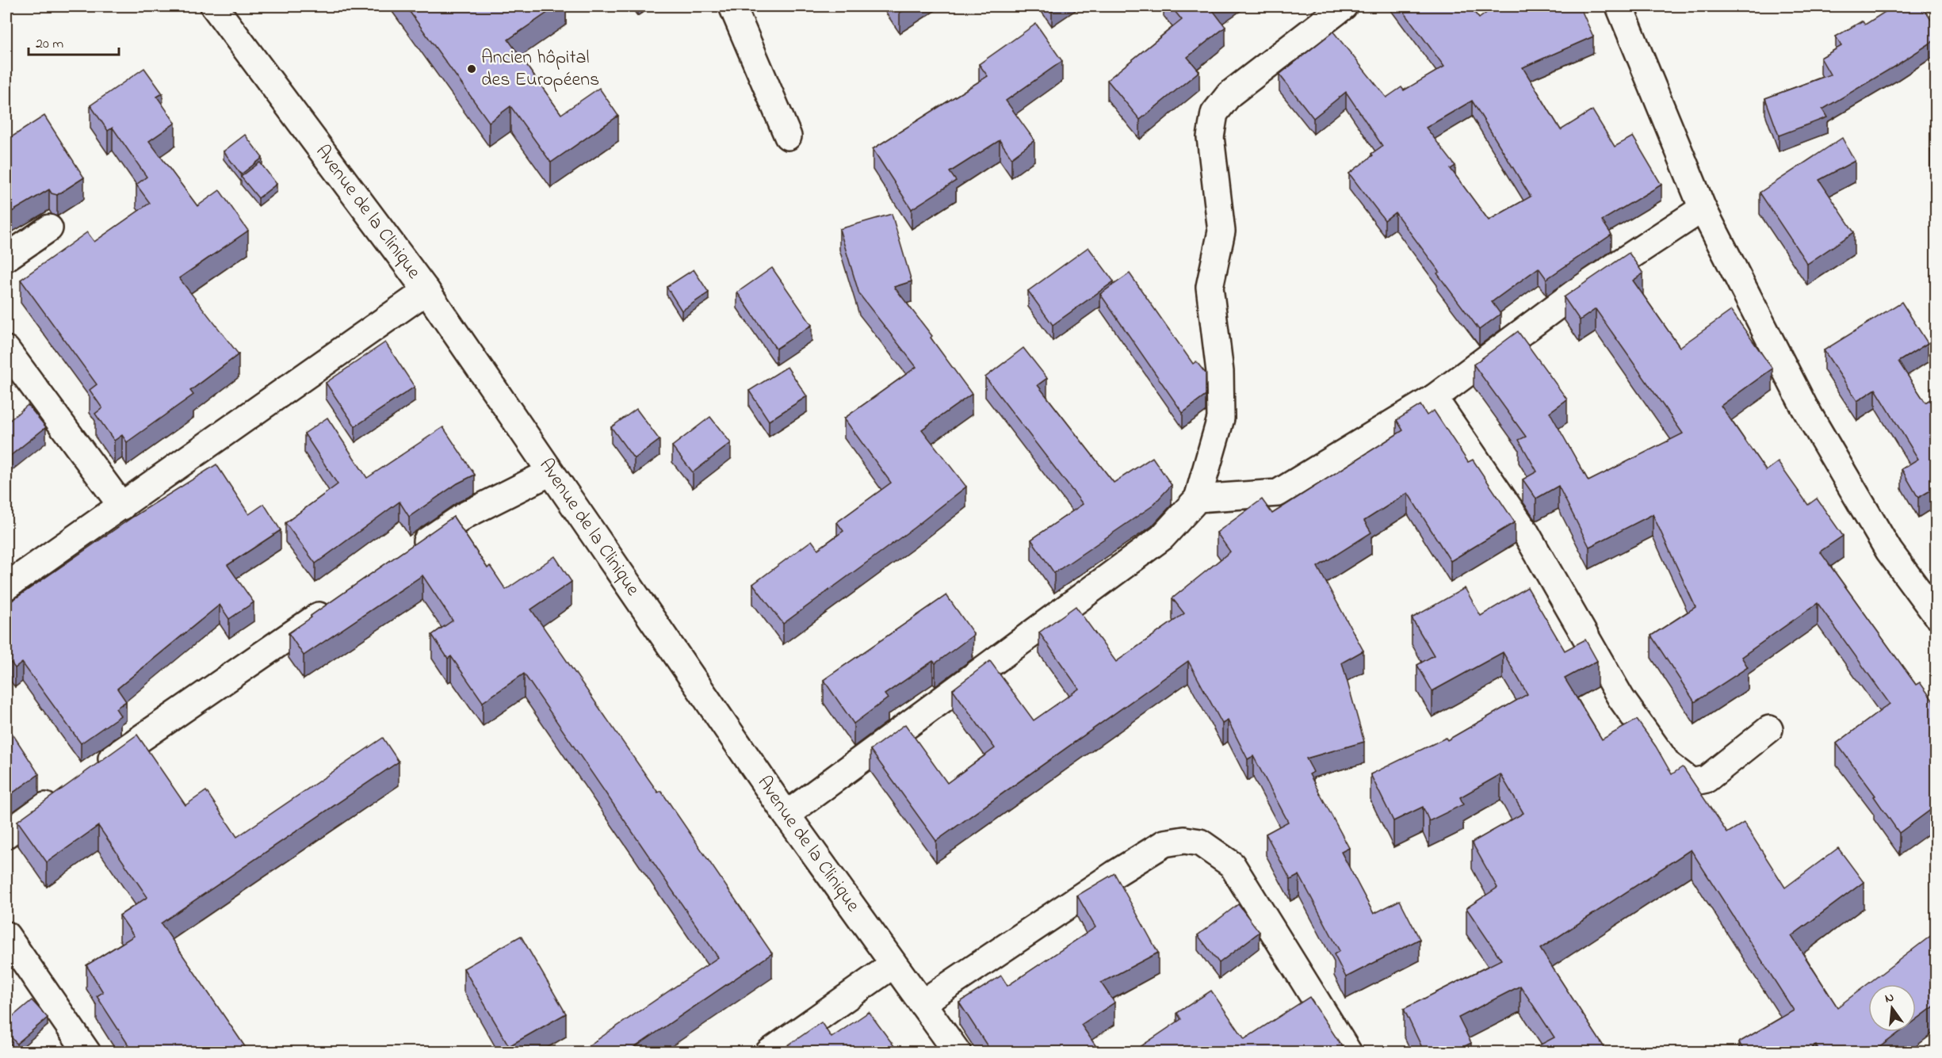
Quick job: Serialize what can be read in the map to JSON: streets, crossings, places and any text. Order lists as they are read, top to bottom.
{
  "streets": {
    "street": ["Avenue de la Clinique"]
  },
  "places": ["Ancien hôpital des Européens"],
  "scale_bar": "20 m",
  "north": "top"
}
